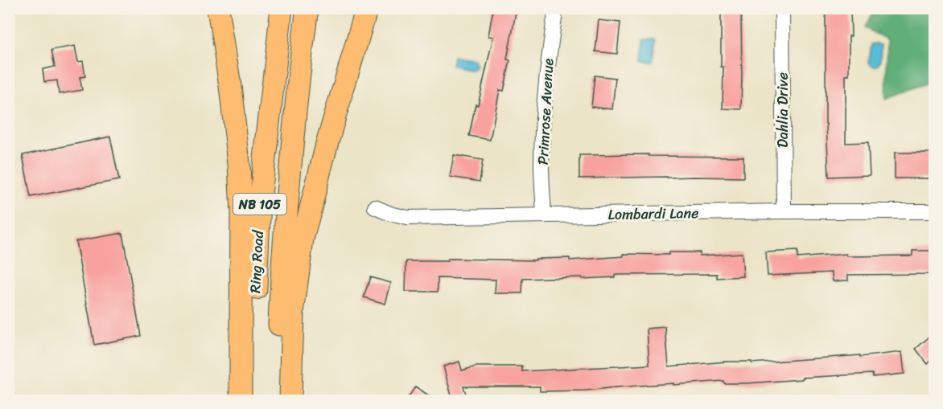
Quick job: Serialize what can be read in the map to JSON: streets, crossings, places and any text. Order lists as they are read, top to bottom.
{
  "streets": {
    "highway": ["NB 105", "Ring Road"],
    "street": ["Dahlia Drive", "Primrose Avenue", "Lombardi Lane"]
  },
  "crossings": [
    ["Dahlia Drive", "Lombardi Lane"],
    ["Primrose Avenue", "Lombardi Lane"]
  ]
}
